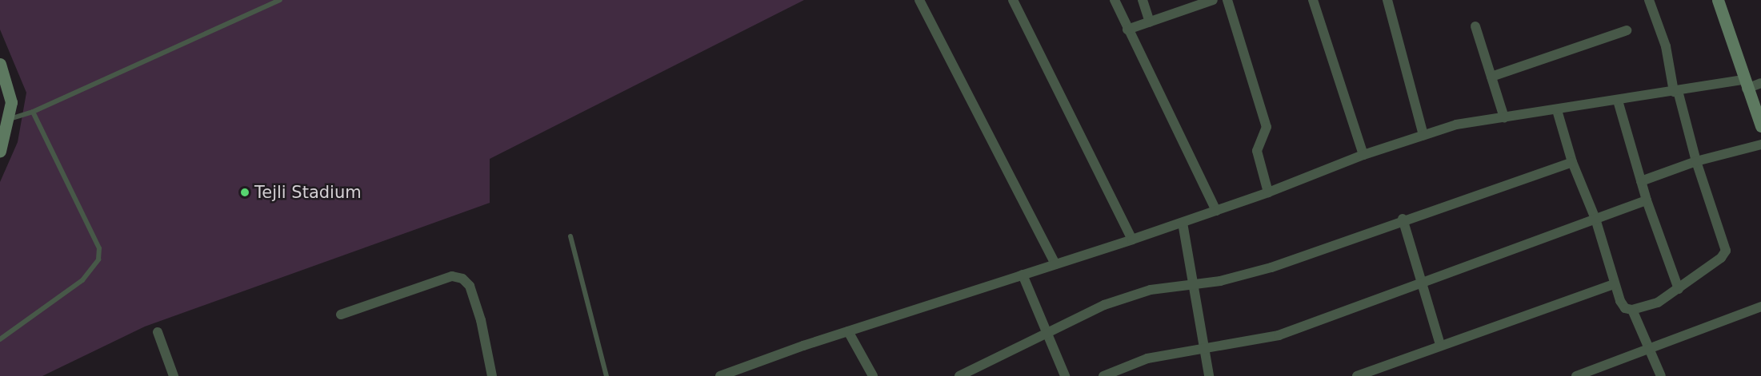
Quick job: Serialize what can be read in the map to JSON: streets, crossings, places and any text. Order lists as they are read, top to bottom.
{
  "places": ["Tejli Stadium"]
}
